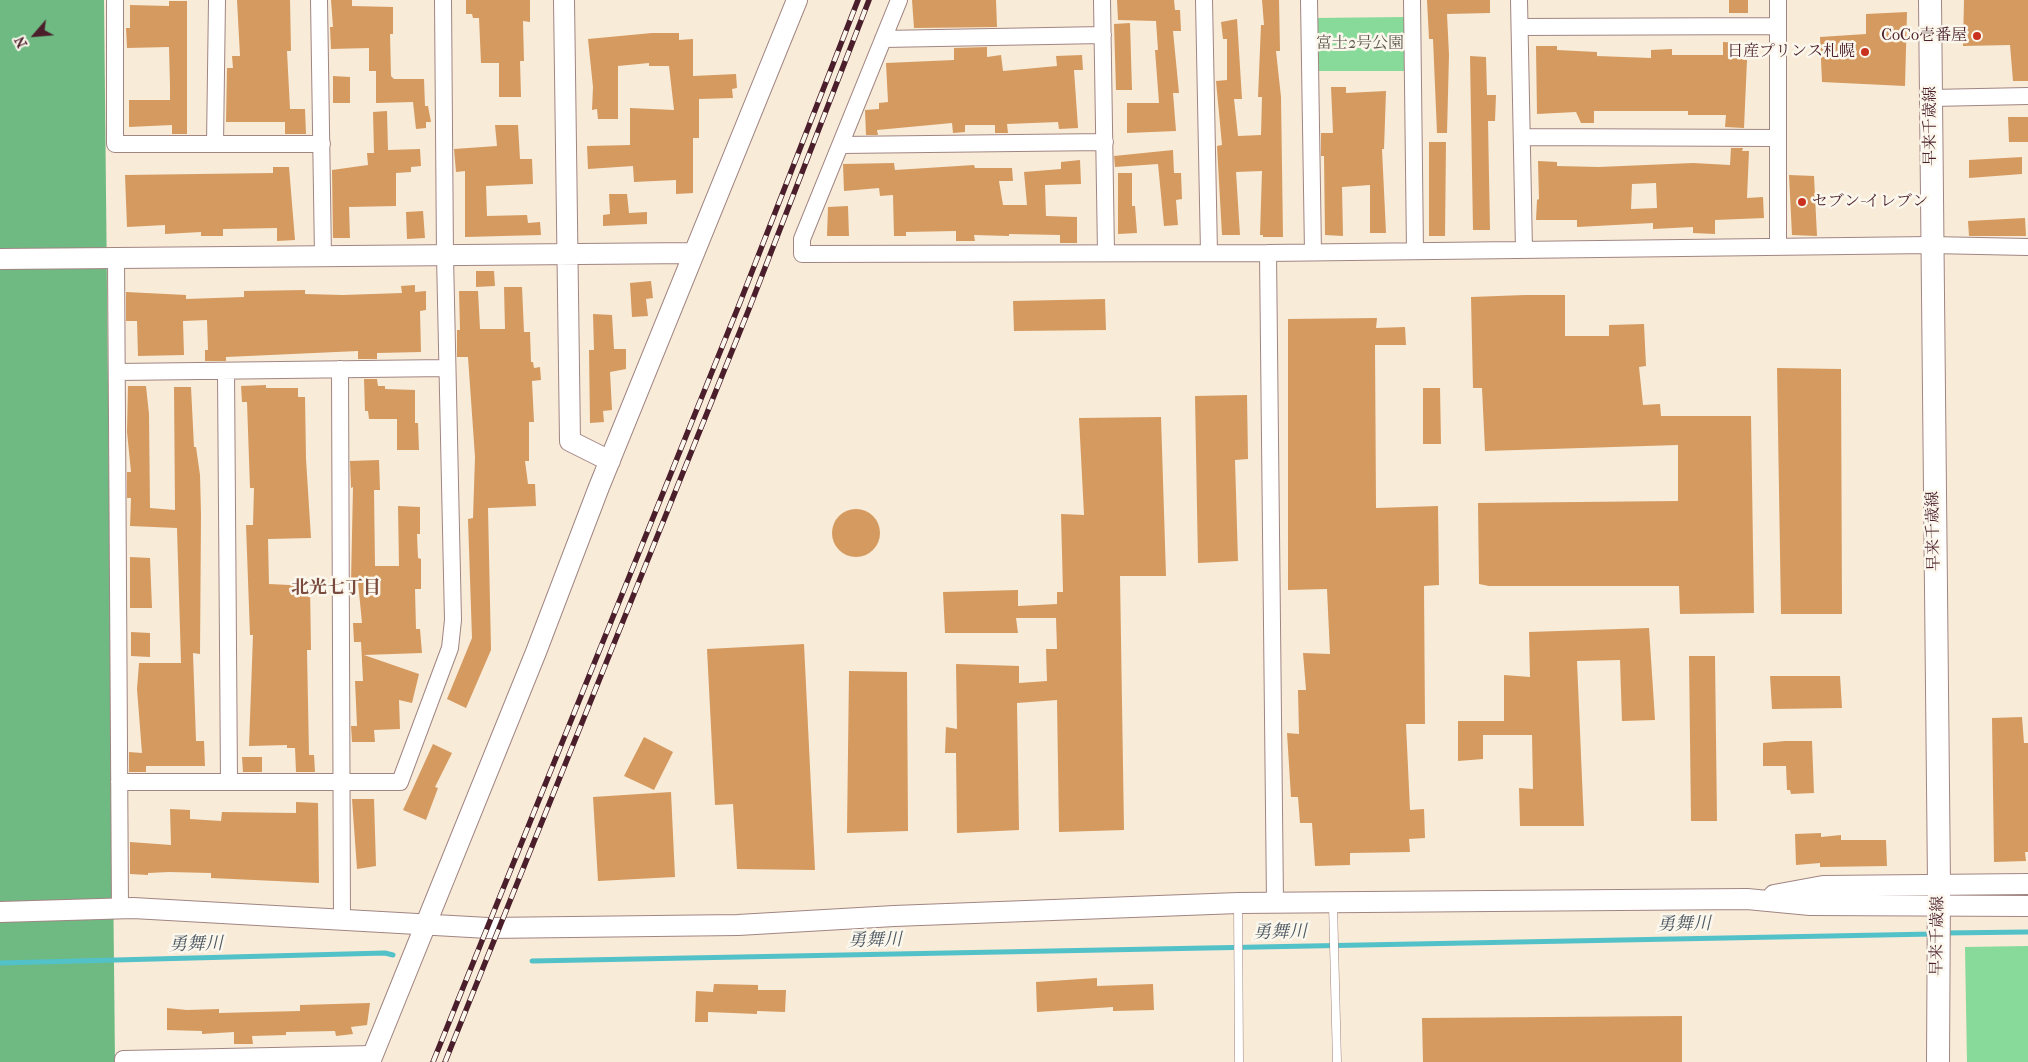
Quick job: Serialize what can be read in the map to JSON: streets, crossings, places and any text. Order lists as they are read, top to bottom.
{
  "streets": {
    "main road": ["早来千歳線"]
  },
  "districts": ["北光七丁目"],
  "water": ["勇舞川"],
  "parks": ["富士2号公園"],
  "places": ["CoCo壱番屋", "日産プリンス札幌", "セブン-イレブン"],
  "north": "bottom left"
}
